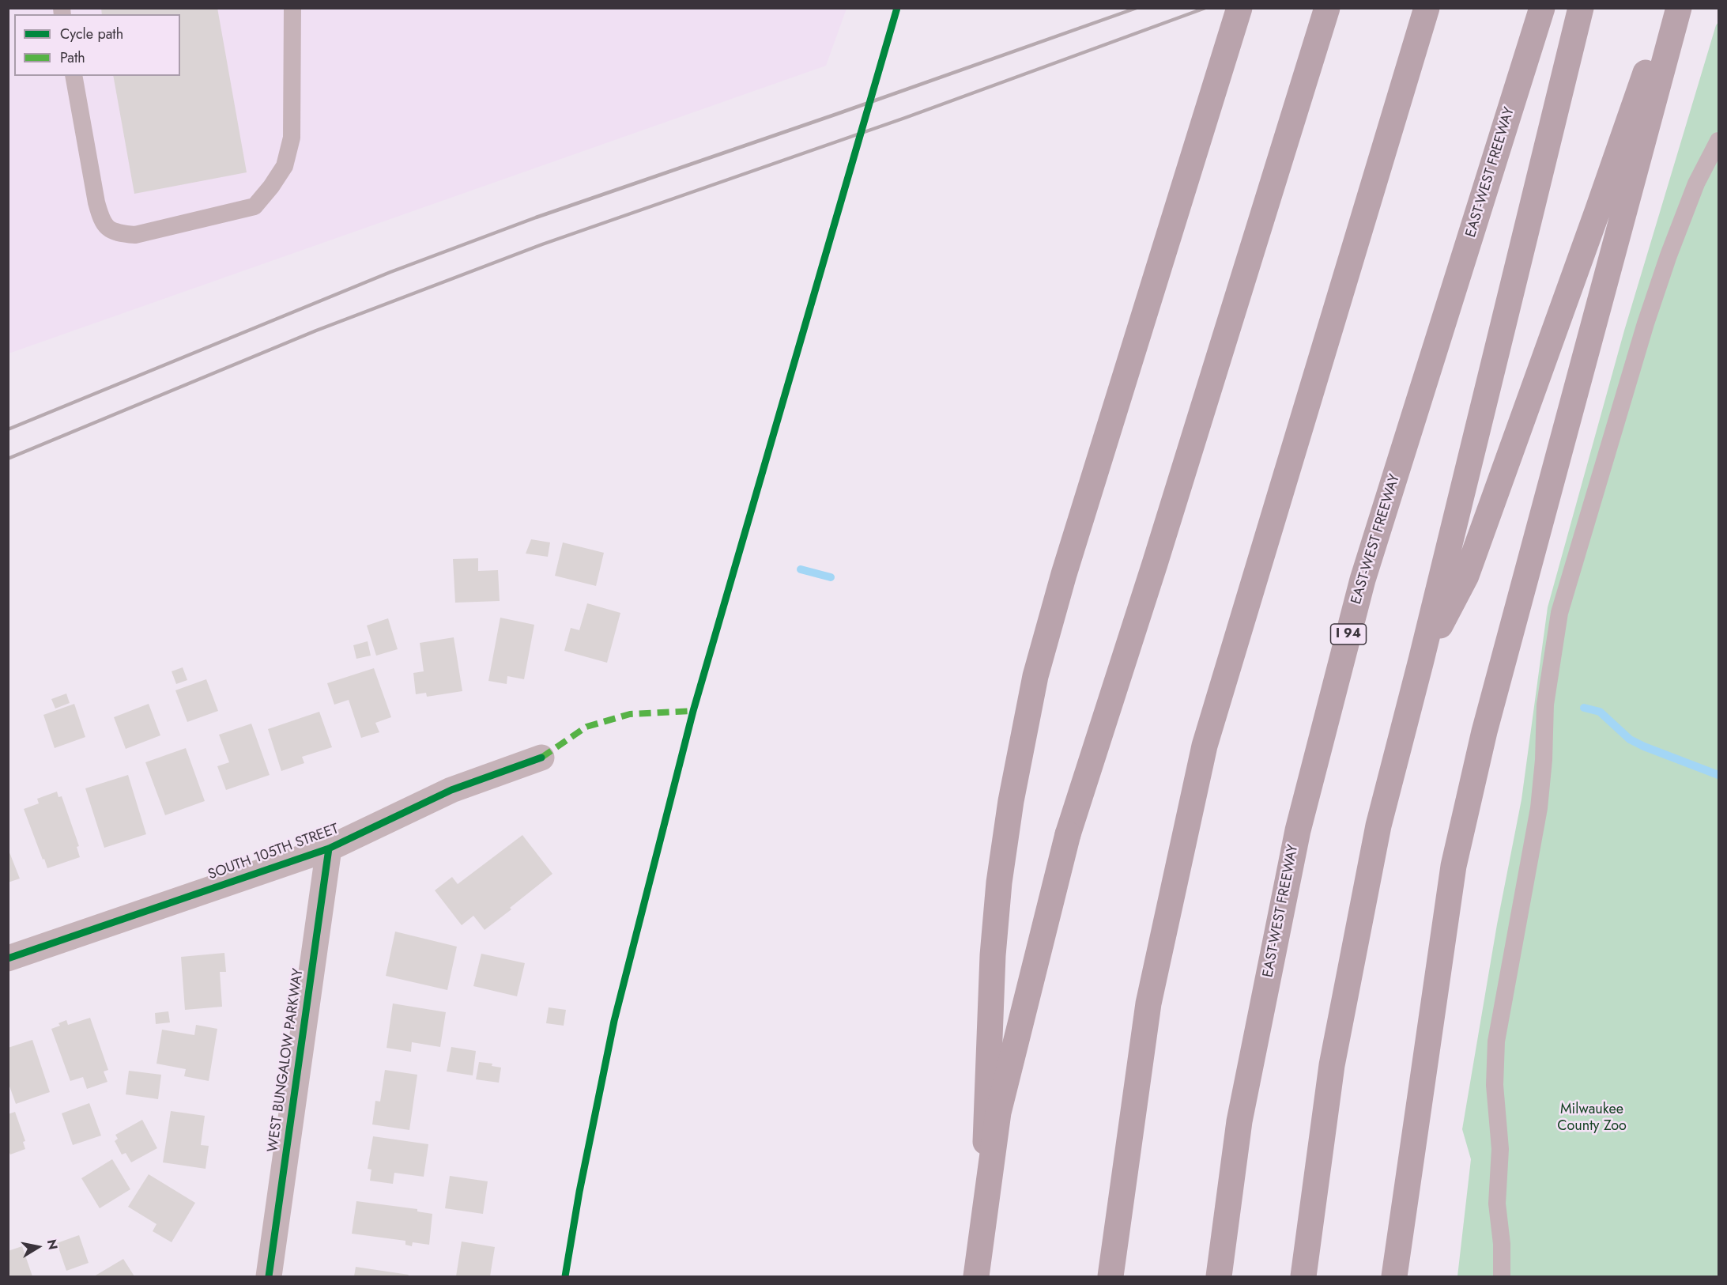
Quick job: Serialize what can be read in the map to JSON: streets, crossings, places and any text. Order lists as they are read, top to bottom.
{
  "streets": {
    "highway": ["EAST-WEST FREEWAY", "I 94"],
    "street": ["SOUTH 105TH STREET", "WEST BUNGALOW PARKWAY"]
  },
  "crossings": [
    ["SOUTH 105TH STREET", "WEST BUNGALOW PARKWAY"]
  ],
  "parks": ["Milwaukee County Zoo"],
  "legend": ["Cycle path", "Path"],
  "north": "right"
}
